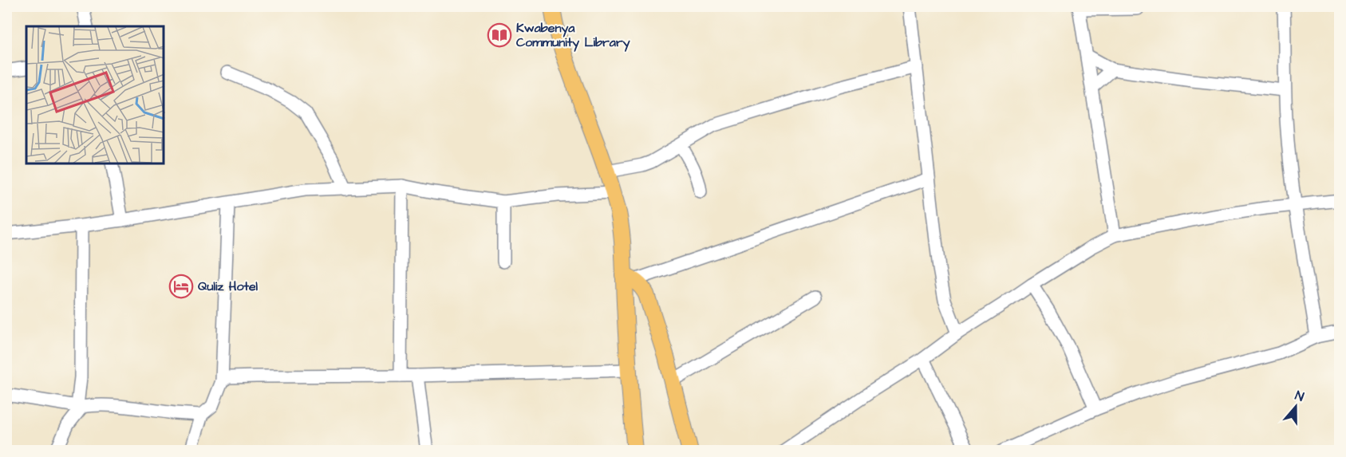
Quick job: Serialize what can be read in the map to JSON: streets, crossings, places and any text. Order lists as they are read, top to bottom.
{
  "places": {
    "library": ["Kwabenya Community Library"],
    "hotel": ["Quliz Hotel"]
  },
  "north": "top"
}
